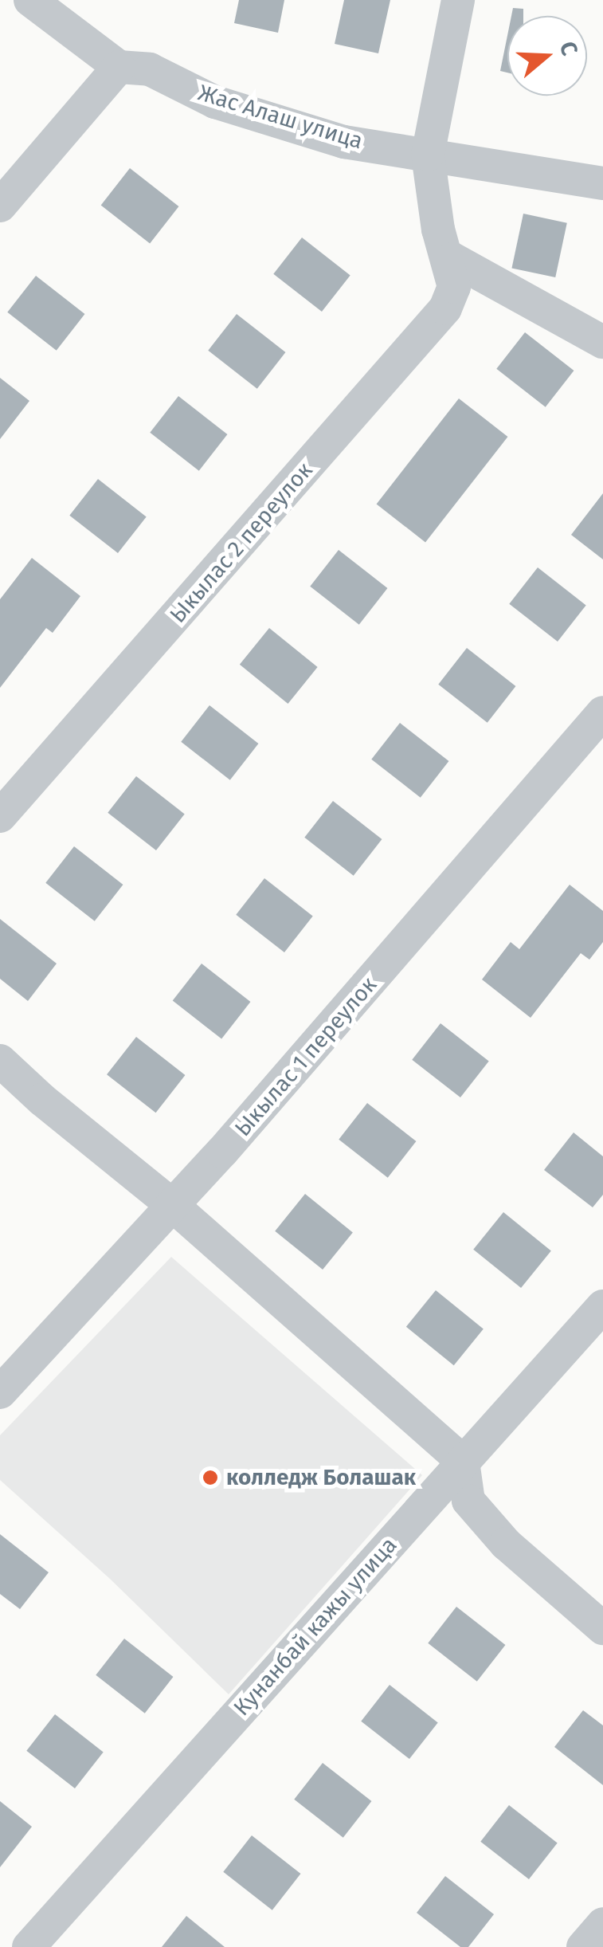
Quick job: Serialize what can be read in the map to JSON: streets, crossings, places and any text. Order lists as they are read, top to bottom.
{
  "streets": {
    "street": [
      "Жас Алаш улица",
      "Ыкылас 2 переулок",
      "Ыкылас 1 переулок",
      "Кунанбай кажы улица"
    ]
  },
  "crossings": [
    ["Жас Алаш улица", "Ыкылас 2 переулок"]
  ],
  "places": ["колледж Болашак"],
  "north": "right"
}
